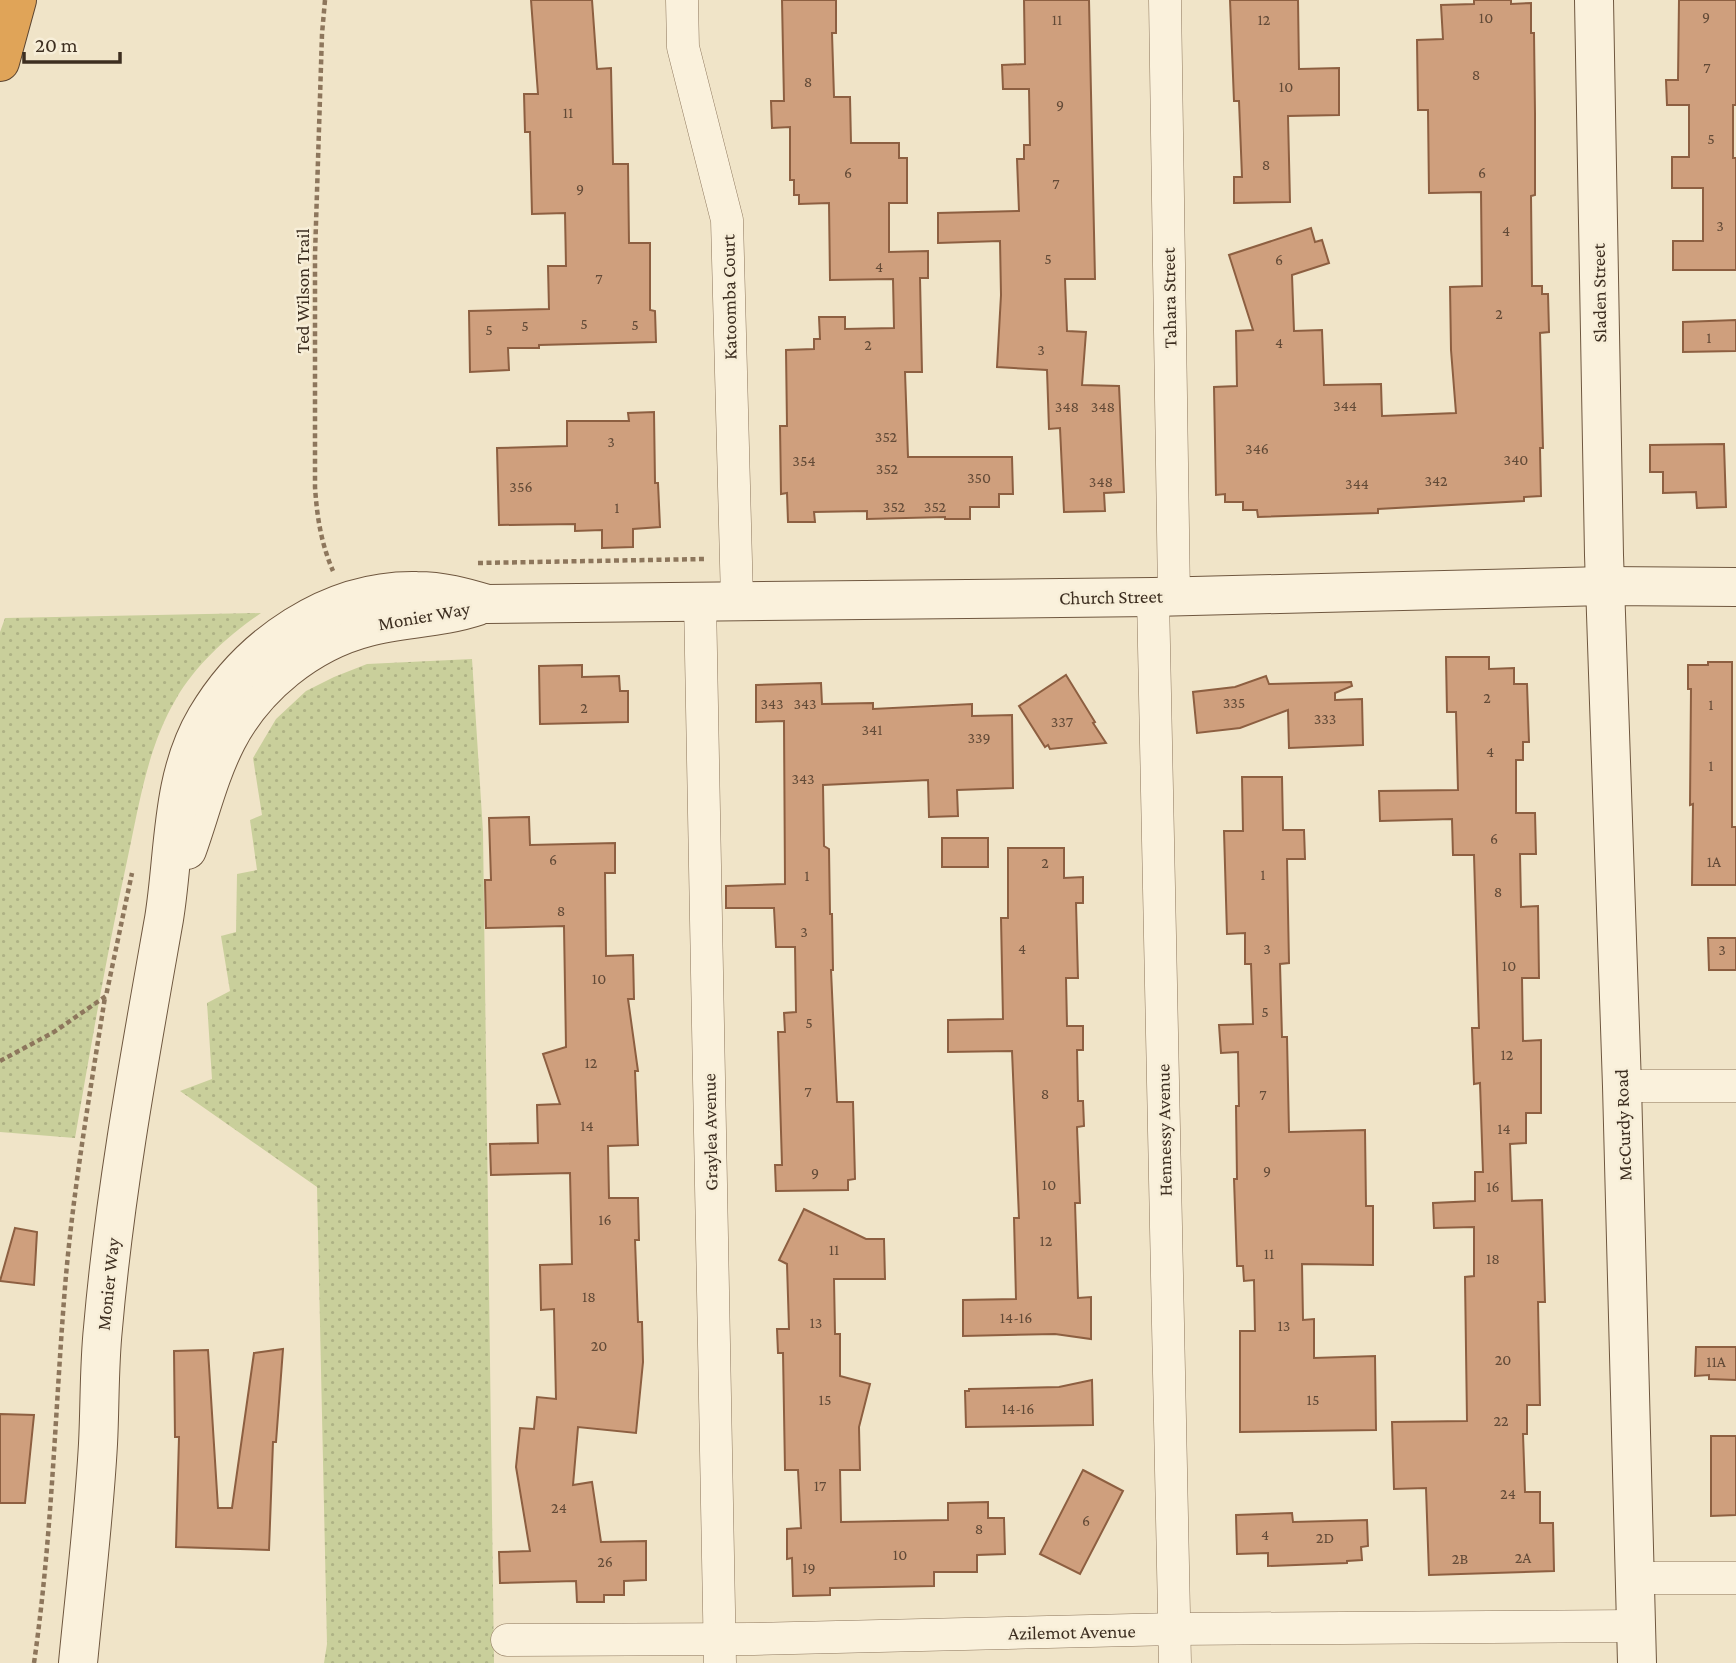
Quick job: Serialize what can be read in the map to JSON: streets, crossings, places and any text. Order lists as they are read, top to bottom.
{
  "streets": {
    "street": [
      "Sladen Street",
      "Katoomba Court",
      "Tahara Street",
      "Church Street",
      "Monier Way",
      "McCurdy Road",
      "Hennessy Avenue",
      "Graylea Avenue",
      "Azilemot Avenue"
    ],
    "path": ["Ted Wilson Trail"]
  },
  "crossings": [
    ["Sladen Street", "Church Street"],
    ["Sladen Street", "McCurdy Road"],
    ["Katoomba Court", "Church Street"],
    ["Tahara Street", "Church Street"],
    ["Tahara Street", "Hennessy Avenue"],
    ["Church Street", "Monier Way"],
    ["Church Street", "McCurdy Road"],
    ["Church Street", "Hennessy Avenue"],
    ["Church Street", "Graylea Avenue"],
    ["McCurdy Road", "Azilemot Avenue"],
    ["Hennessy Avenue", "Azilemot Avenue"],
    ["Graylea Avenue", "Azilemot Avenue"]
  ],
  "house_numbers": [
    "9",
    "10",
    "11",
    "12",
    "7",
    "8",
    "8",
    "10",
    "9",
    "11",
    "5",
    "8",
    "6",
    "6",
    "7",
    "9",
    "3",
    "4",
    "5",
    "6",
    "4",
    "7",
    "2",
    "5",
    "5",
    "5",
    "5",
    "1",
    "4",
    "2",
    "3",
    "344",
    "348",
    "348",
    "352",
    "3",
    "346",
    "340",
    "354",
    "352",
    "350",
    "342",
    "348",
    "344",
    "356",
    "352",
    "352",
    "1",
    "2",
    "335",
    "343",
    "343",
    "1",
    "2",
    "333",
    "337",
    "341",
    "339",
    "4",
    "1",
    "343",
    "6",
    "6",
    "1A",
    "2",
    "1",
    "1",
    "8",
    "8",
    "3",
    "4",
    "3",
    "3",
    "10",
    "10",
    "5",
    "5",
    "12",
    "12",
    "7",
    "8",
    "7",
    "14",
    "14",
    "9",
    "9",
    "10",
    "16",
    "16",
    "12",
    "11",
    "11",
    "18",
    "18",
    "14-16",
    "13",
    "13",
    "20",
    "20",
    "11A",
    "15",
    "15",
    "14-16",
    "22",
    "17",
    "24",
    "24",
    "6",
    "8",
    "4",
    "2D",
    "10",
    "2A",
    "2B",
    "26",
    "19"
  ],
  "scale_bar": "20 m"
}
